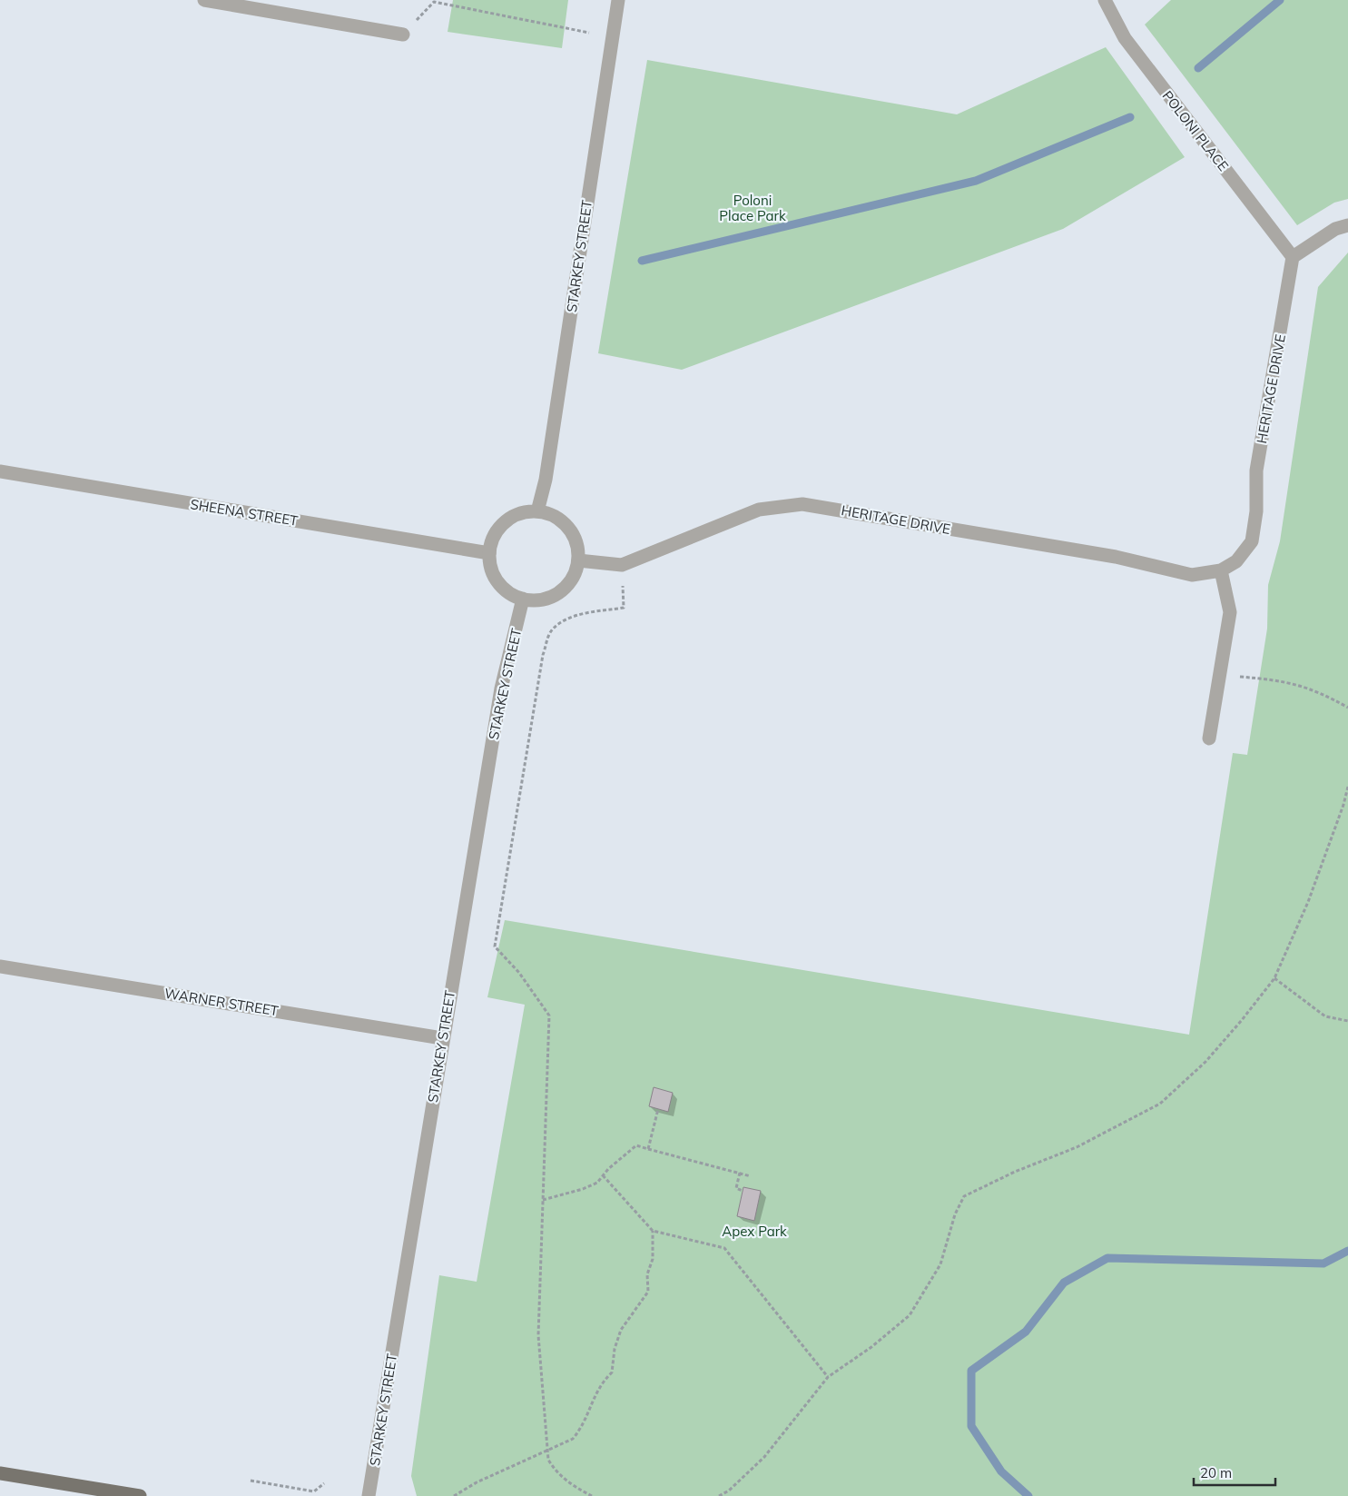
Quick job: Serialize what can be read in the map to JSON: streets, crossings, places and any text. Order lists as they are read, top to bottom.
{
  "streets": {
    "street": [
      "POLONI PLACE",
      "STARKEY STREET",
      "HERITAGE DRIVE",
      "SHEENA STREET",
      "WARNER STREET"
    ]
  },
  "crossings": [
    ["POLONI PLACE", "HERITAGE DRIVE"],
    ["STARKEY STREET", "HERITAGE DRIVE"],
    ["STARKEY STREET", "SHEENA STREET"],
    ["STARKEY STREET", "WARNER STREET"],
    ["HERITAGE DRIVE", "SHEENA STREET"]
  ],
  "parks": ["Poloni Place Park", "Apex Park"],
  "scale_bar": "20 m"
}
